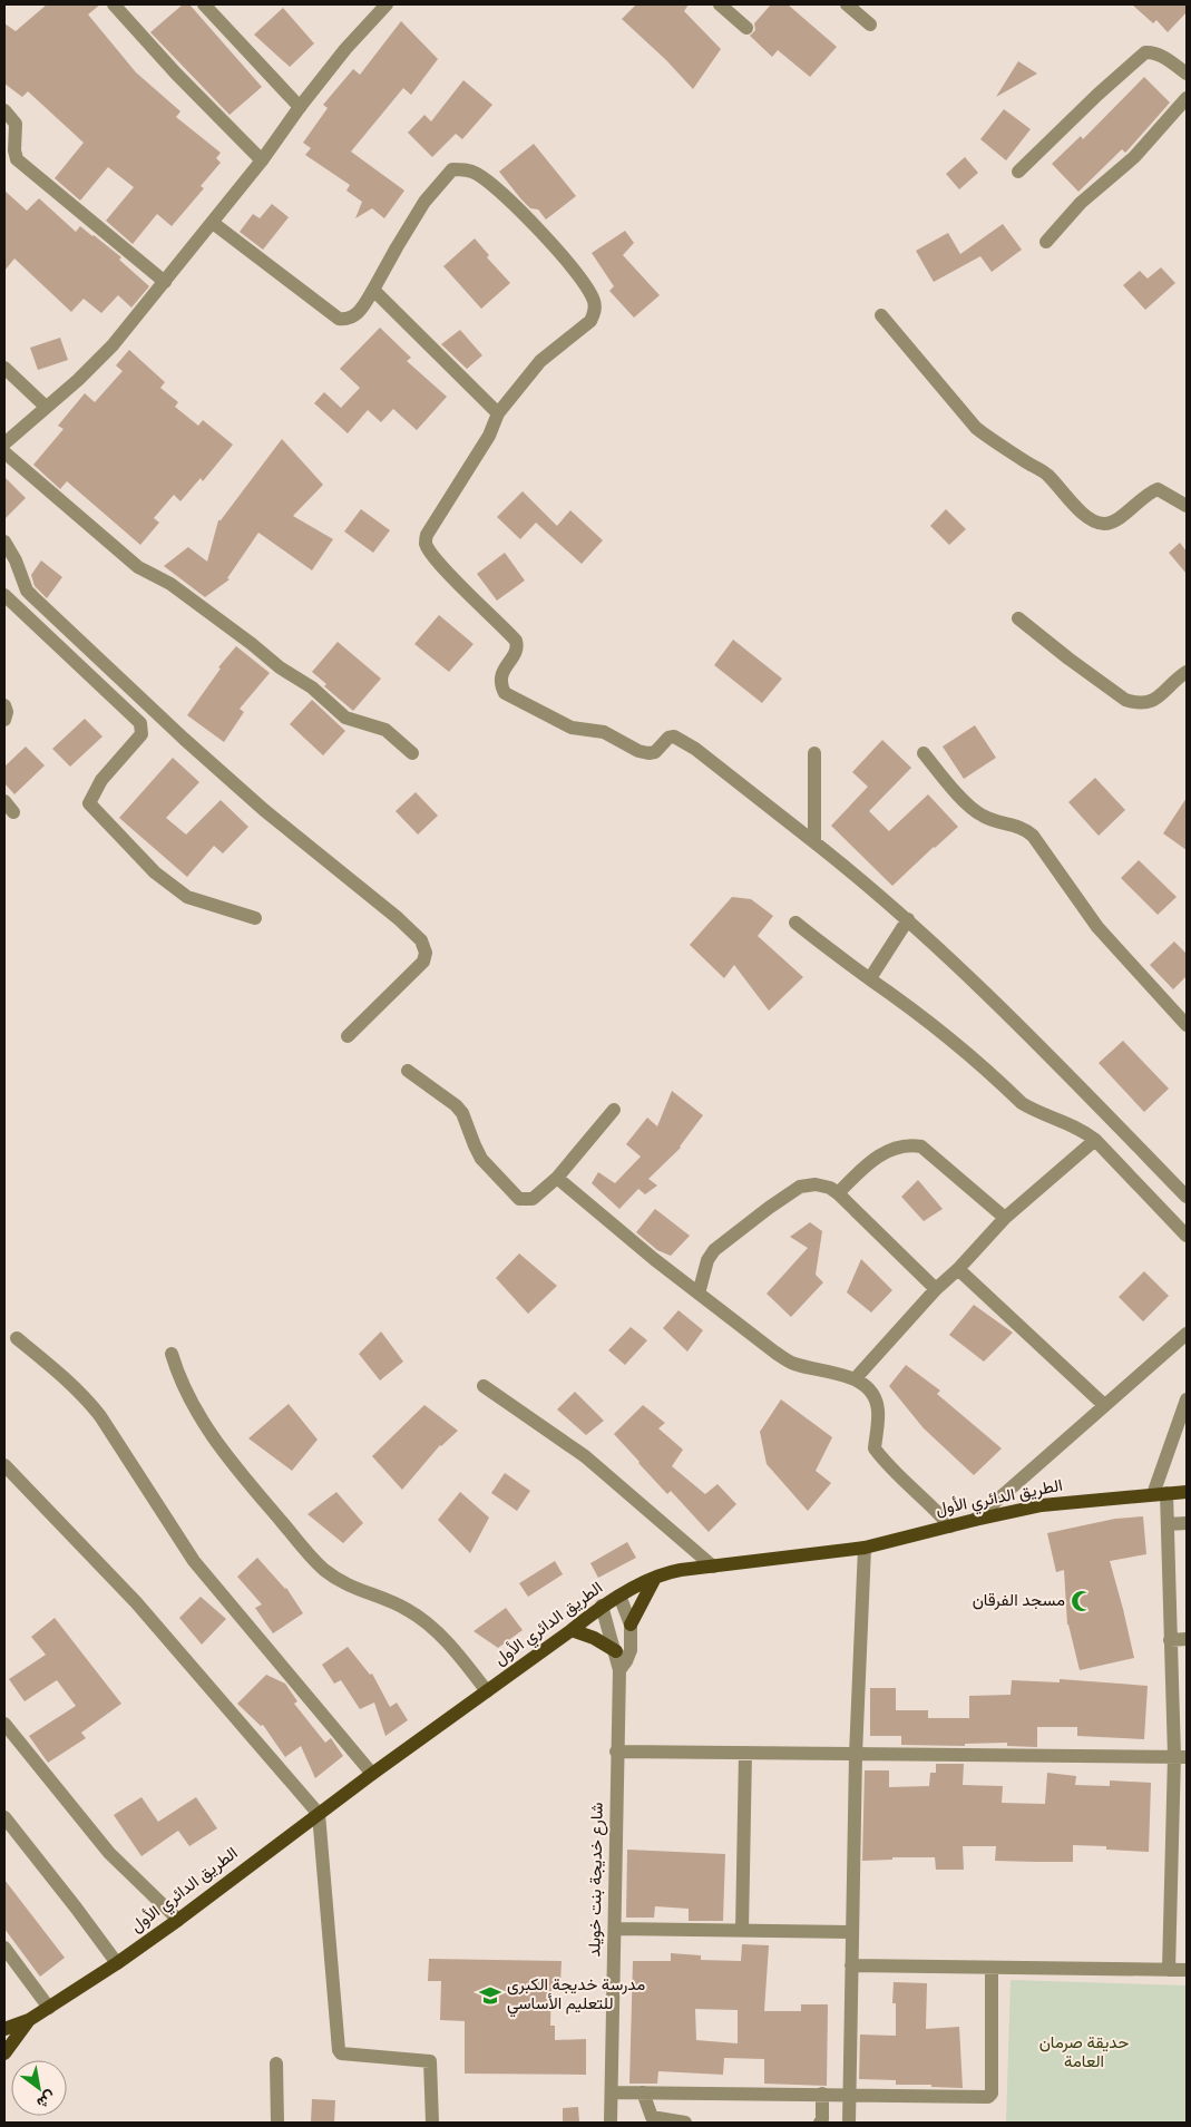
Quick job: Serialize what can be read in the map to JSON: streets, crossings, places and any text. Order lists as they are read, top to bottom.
{
  "streets": {
    "main road": ["الطريق الدائري الأول"],
    "street": ["شارع خديجة بنت خويلد"]
  },
  "parks": ["حديقة صرمان العامة"],
  "places": {
    "mosque": ["مسجد الفرقان"],
    "school or university": ["مدرسة خديجة الكبرى للتعليم الأساسي"]
  },
  "north": "bottom right"
}
